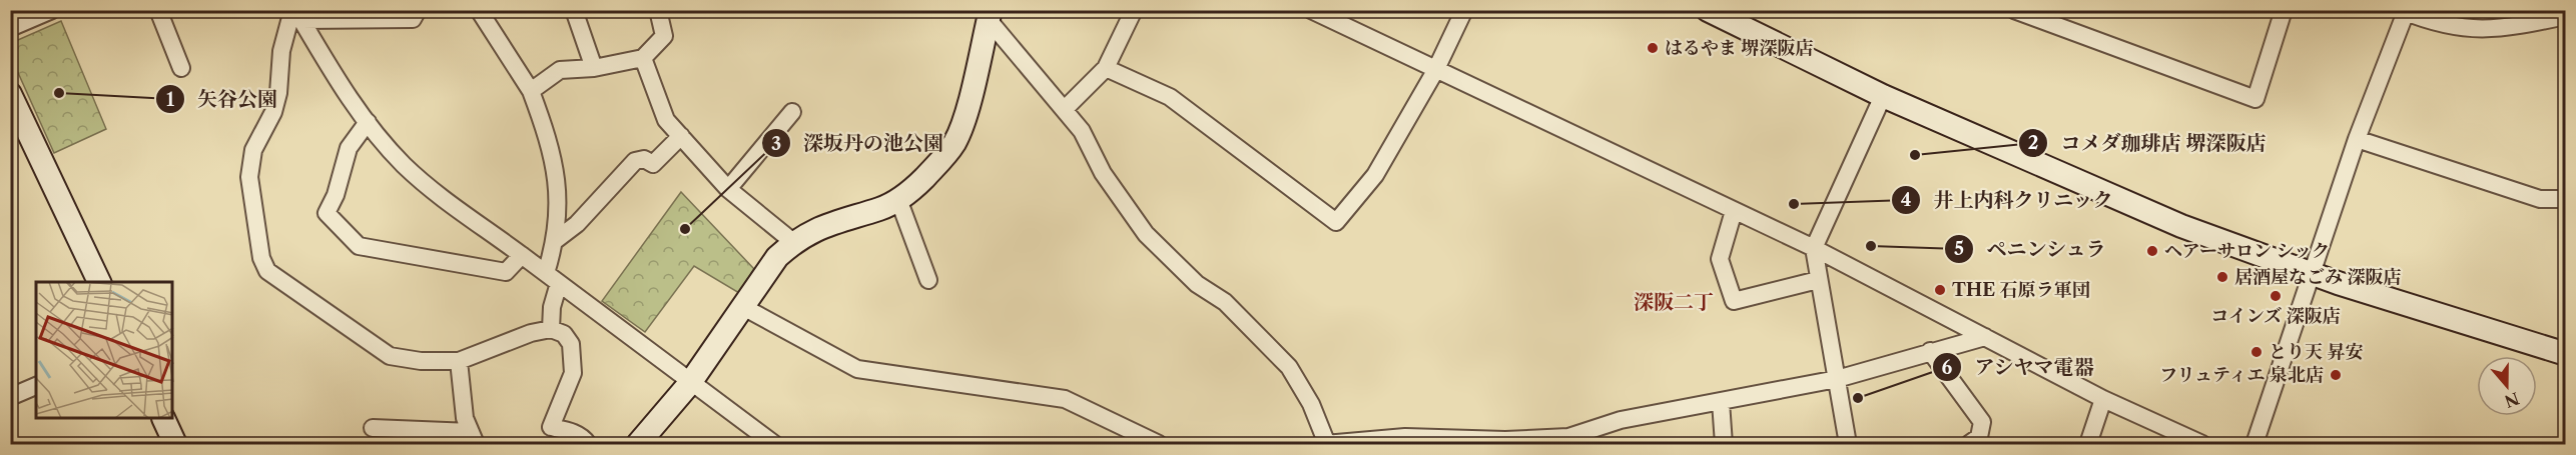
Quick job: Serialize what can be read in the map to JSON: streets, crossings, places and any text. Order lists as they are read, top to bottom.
{
  "districts": ["深阪二丁"],
  "places": [
    "はるやま 堺深阪店",
    "矢谷公園",
    "コメダ珈琲店 堺深阪店",
    "井上内科クリニック",
    "深坂丹の池公園",
    "ペニンシュラ",
    "ヘアーサロン シック",
    "居酒屋なごみ 深阪店",
    "THE 石原ラ軍団",
    "コインズ 深阪店",
    "とり天 昇安",
    "フリュティエ 泉北店",
    "アシヤマ電器"
  ],
  "north": "bottom"
}
